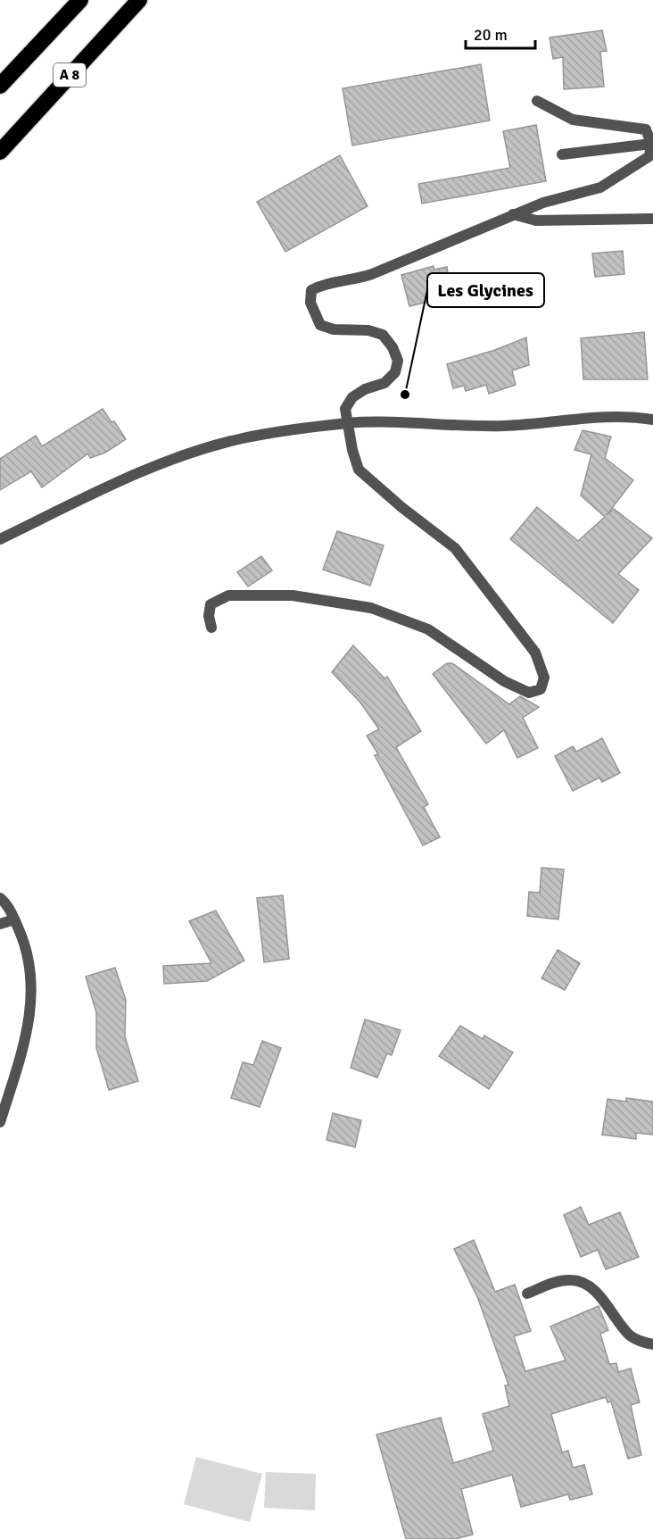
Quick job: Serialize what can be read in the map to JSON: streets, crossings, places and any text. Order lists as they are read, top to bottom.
{
  "streets": {
    "highway": ["A 8"]
  },
  "places": ["Les Glycines"],
  "scale_bar": "20 m"
}
